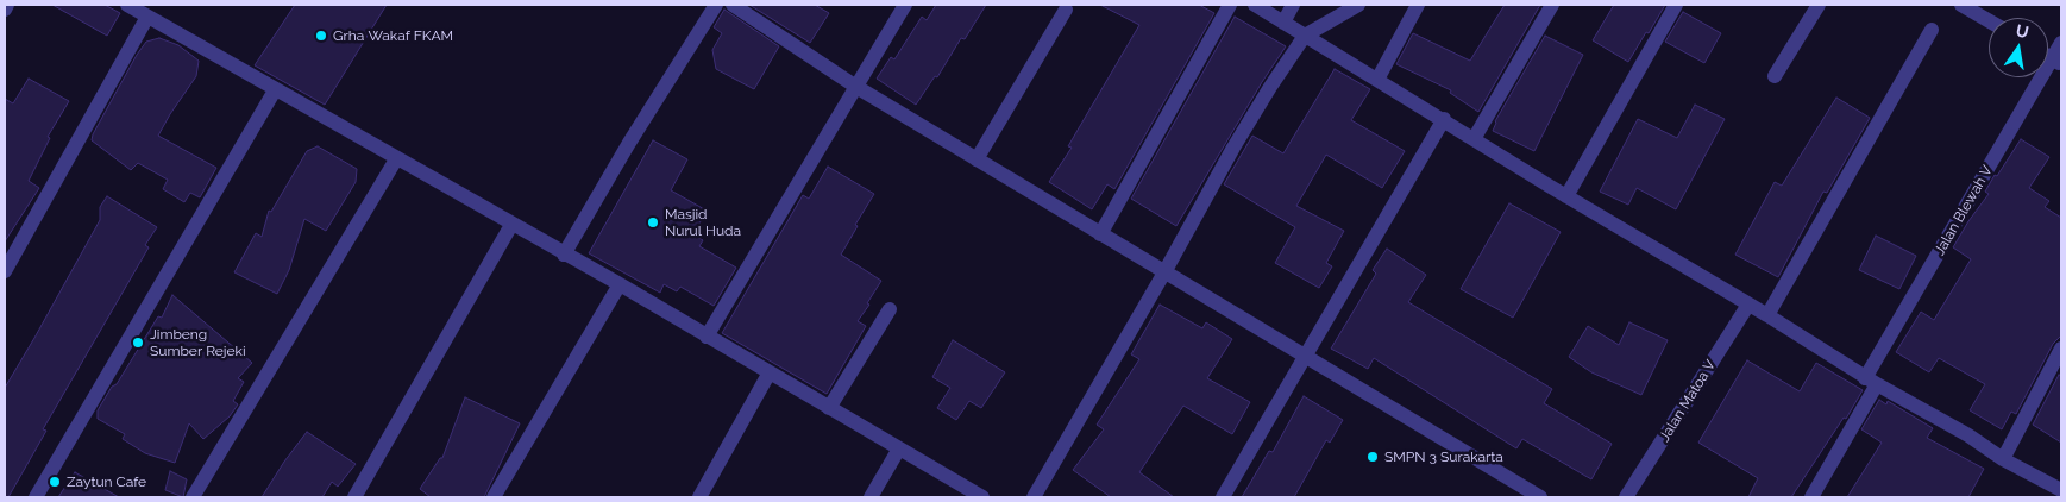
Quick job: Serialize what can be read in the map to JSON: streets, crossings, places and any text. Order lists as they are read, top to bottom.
{
  "streets": {
    "street": ["Jalan Blewah V", "Jalan Matoa V"]
  },
  "places": [
    "Grha Wakaf FKAM",
    "Masjid Nurul Huda",
    "Jimbeng Sumber Rejeki",
    "SMPN 3 Surakarta",
    "Zaytun Cafe"
  ],
  "north": "top"
}
